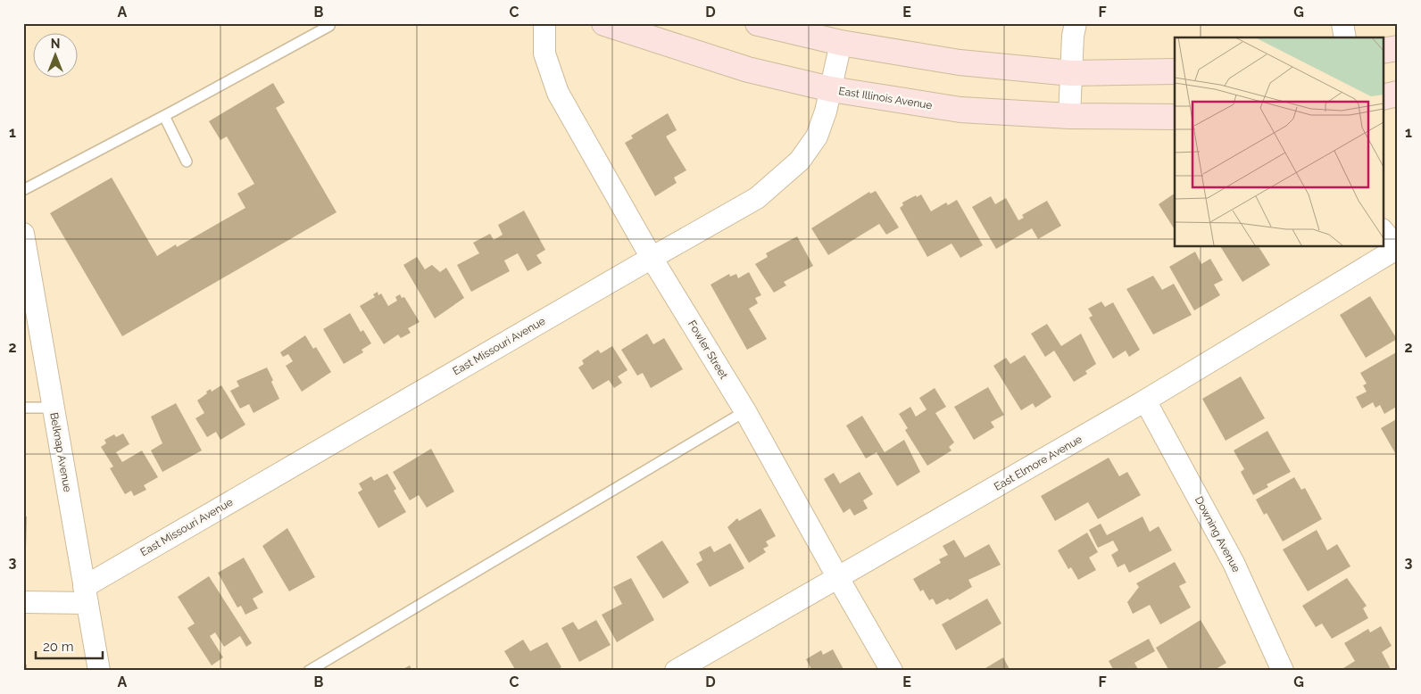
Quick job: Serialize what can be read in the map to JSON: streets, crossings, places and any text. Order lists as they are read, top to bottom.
{
  "streets": {
    "main road": ["East Illinois Avenue"],
    "street": [
      "East Missouri Avenue",
      "Fowler Street",
      "Belknap Avenue",
      "East Elmore Avenue",
      "Downing Avenue"
    ]
  },
  "crossings": [
    ["East Illinois Avenue", "East Missouri Avenue"],
    ["East Missouri Avenue", "Fowler Street"],
    ["East Missouri Avenue", "Belknap Avenue"],
    ["Fowler Street", "East Elmore Avenue"],
    ["East Elmore Avenue", "Downing Avenue"]
  ],
  "scale_bar": "20 m",
  "north": "top",
  "grid": {
    "columns": [
      "A",
      "B",
      "C",
      "D",
      "E",
      "F",
      "G"
    ],
    "rows": ["1", "2", "3"]
  }
}
